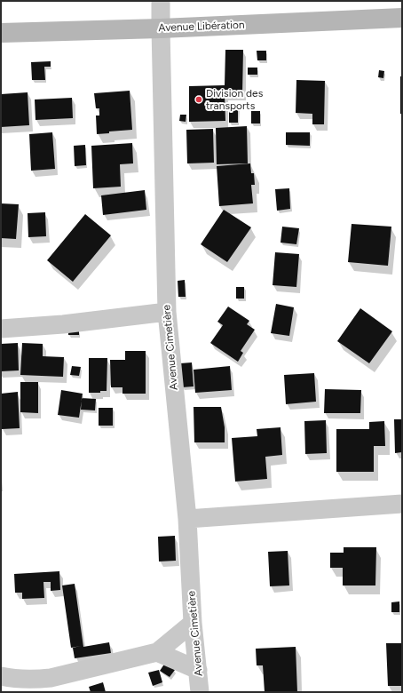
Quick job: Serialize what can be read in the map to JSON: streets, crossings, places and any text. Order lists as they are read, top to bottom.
{
  "streets": {
    "street": ["Avenue Libération", "Avenue Cimetière"]
  },
  "crossings": [
    ["Avenue Libération", "Avenue Cimetière"]
  ],
  "places": ["Division des transports"]
}
